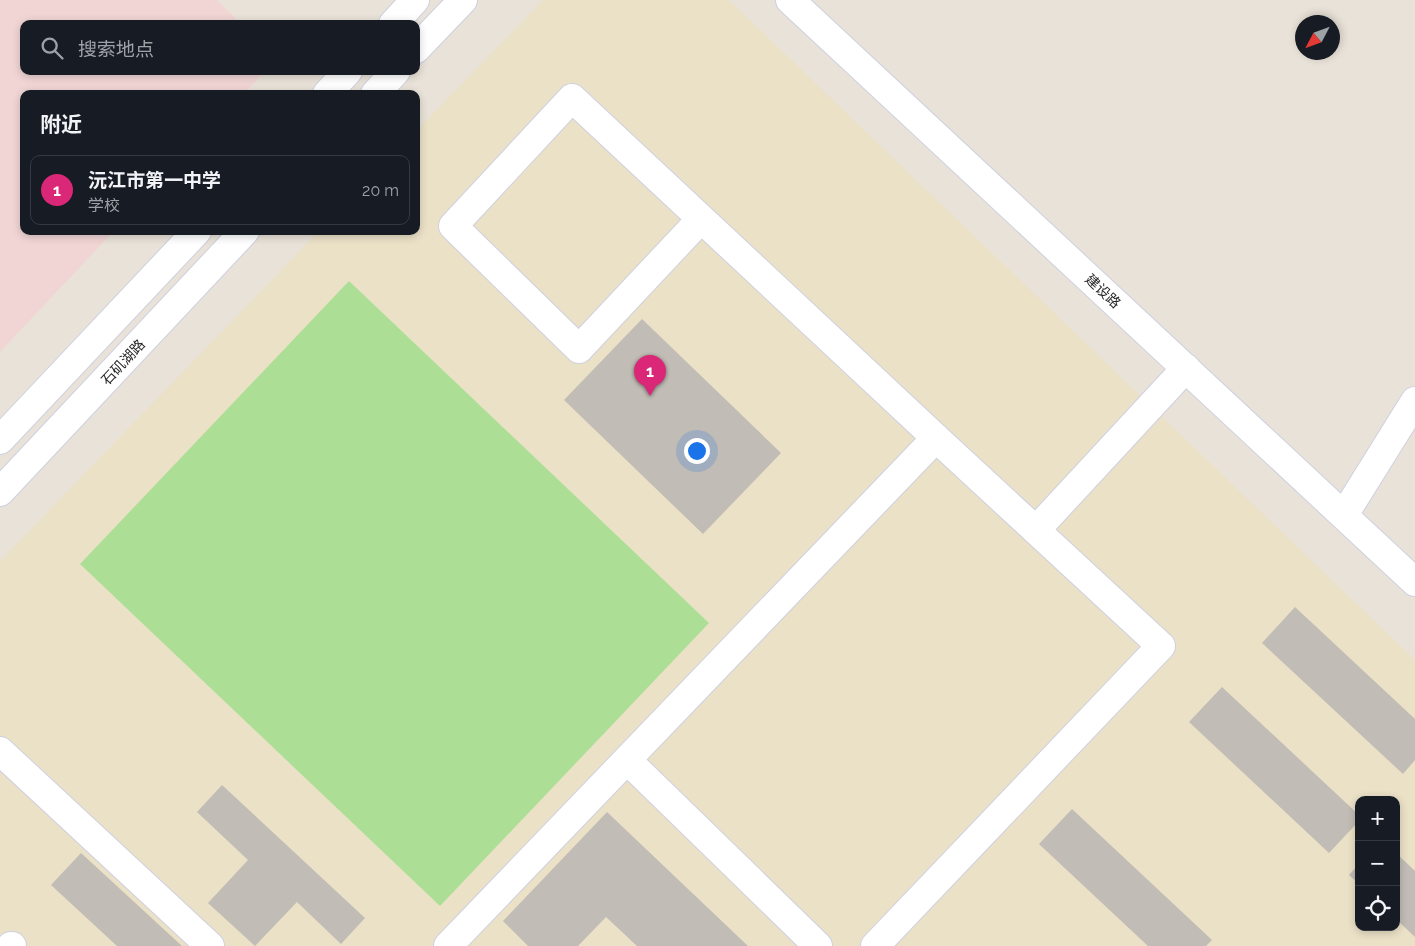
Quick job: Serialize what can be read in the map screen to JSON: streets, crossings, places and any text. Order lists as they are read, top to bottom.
{
  "streets": {
    "street": ["建设路", "石矶湖路"]
  },
  "north": "bottom left",
  "page": {
    "search": "搜索地点",
    "heading": "附近",
    "list": [
      {
        "mark": "1",
        "name": "沅江市第一中学",
        "note": "学校",
        "value": "20 m"
      }
    ],
    "pins": "1",
    "map_buttons": ["+", "−"]
  }
}
